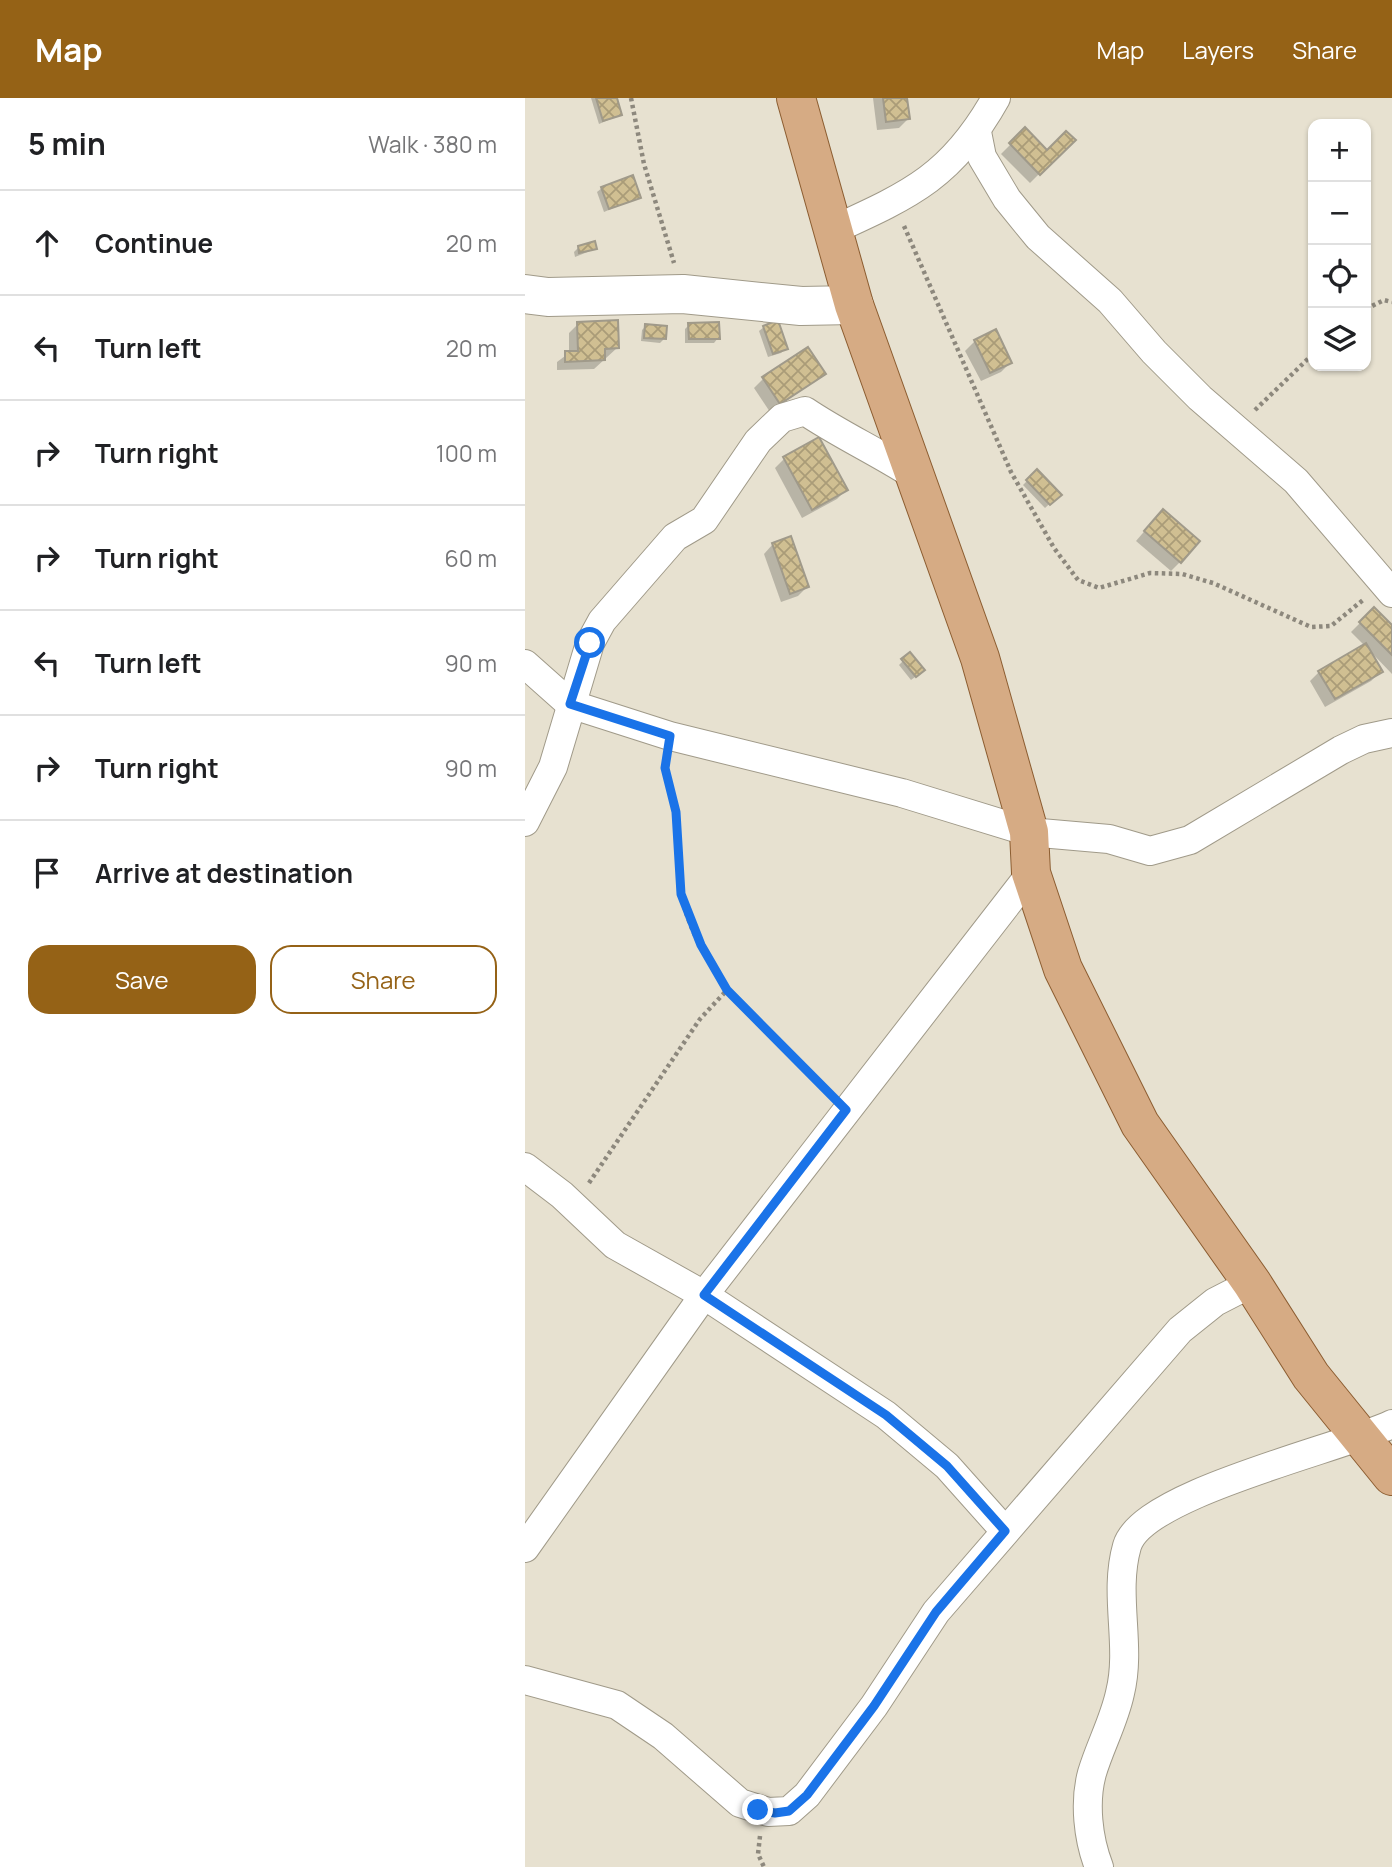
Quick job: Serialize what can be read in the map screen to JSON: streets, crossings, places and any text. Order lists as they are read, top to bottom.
{
  "page": {
    "header": "Map",
    "nav": ["Map", "Layers", "Share"],
    "heading": ["5 min", "Walk · 380 m"],
    "map_buttons": ["+", "−"],
    "list": [
      ["Continue", "20 m"],
      ["Turn left", "20 m"],
      ["Turn right", "100 m"],
      ["Turn right", "60 m"],
      ["Turn left", "90 m"],
      ["Turn right", "90 m"],
      "Arrive at destination"
    ],
    "buttons": ["Save", "Share"]
  }
}
